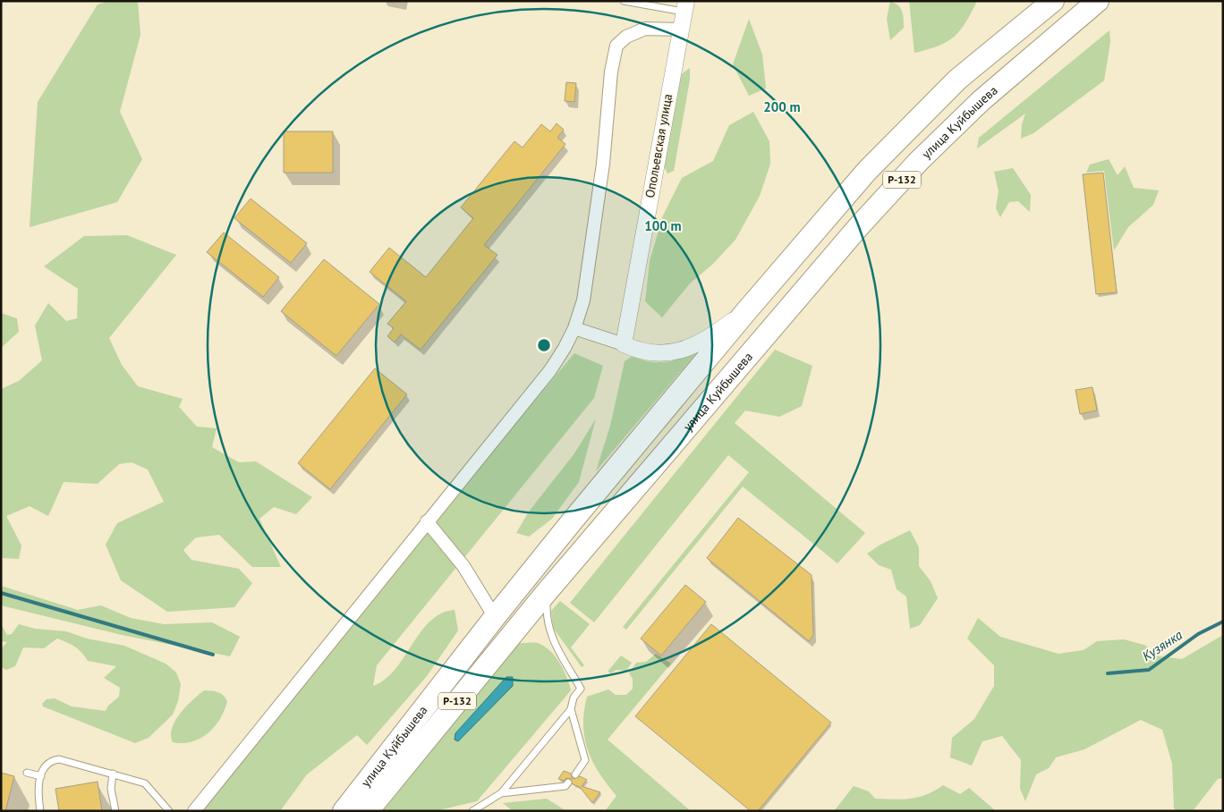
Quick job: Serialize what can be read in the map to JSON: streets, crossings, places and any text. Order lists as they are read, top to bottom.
{
  "streets": {
    "highway": ["улица Куйбышева", "Р-132"],
    "street": ["Опольевская улица"]
  },
  "water": ["Кузянка"],
  "rings": ["200 m", "100 m"]
}
